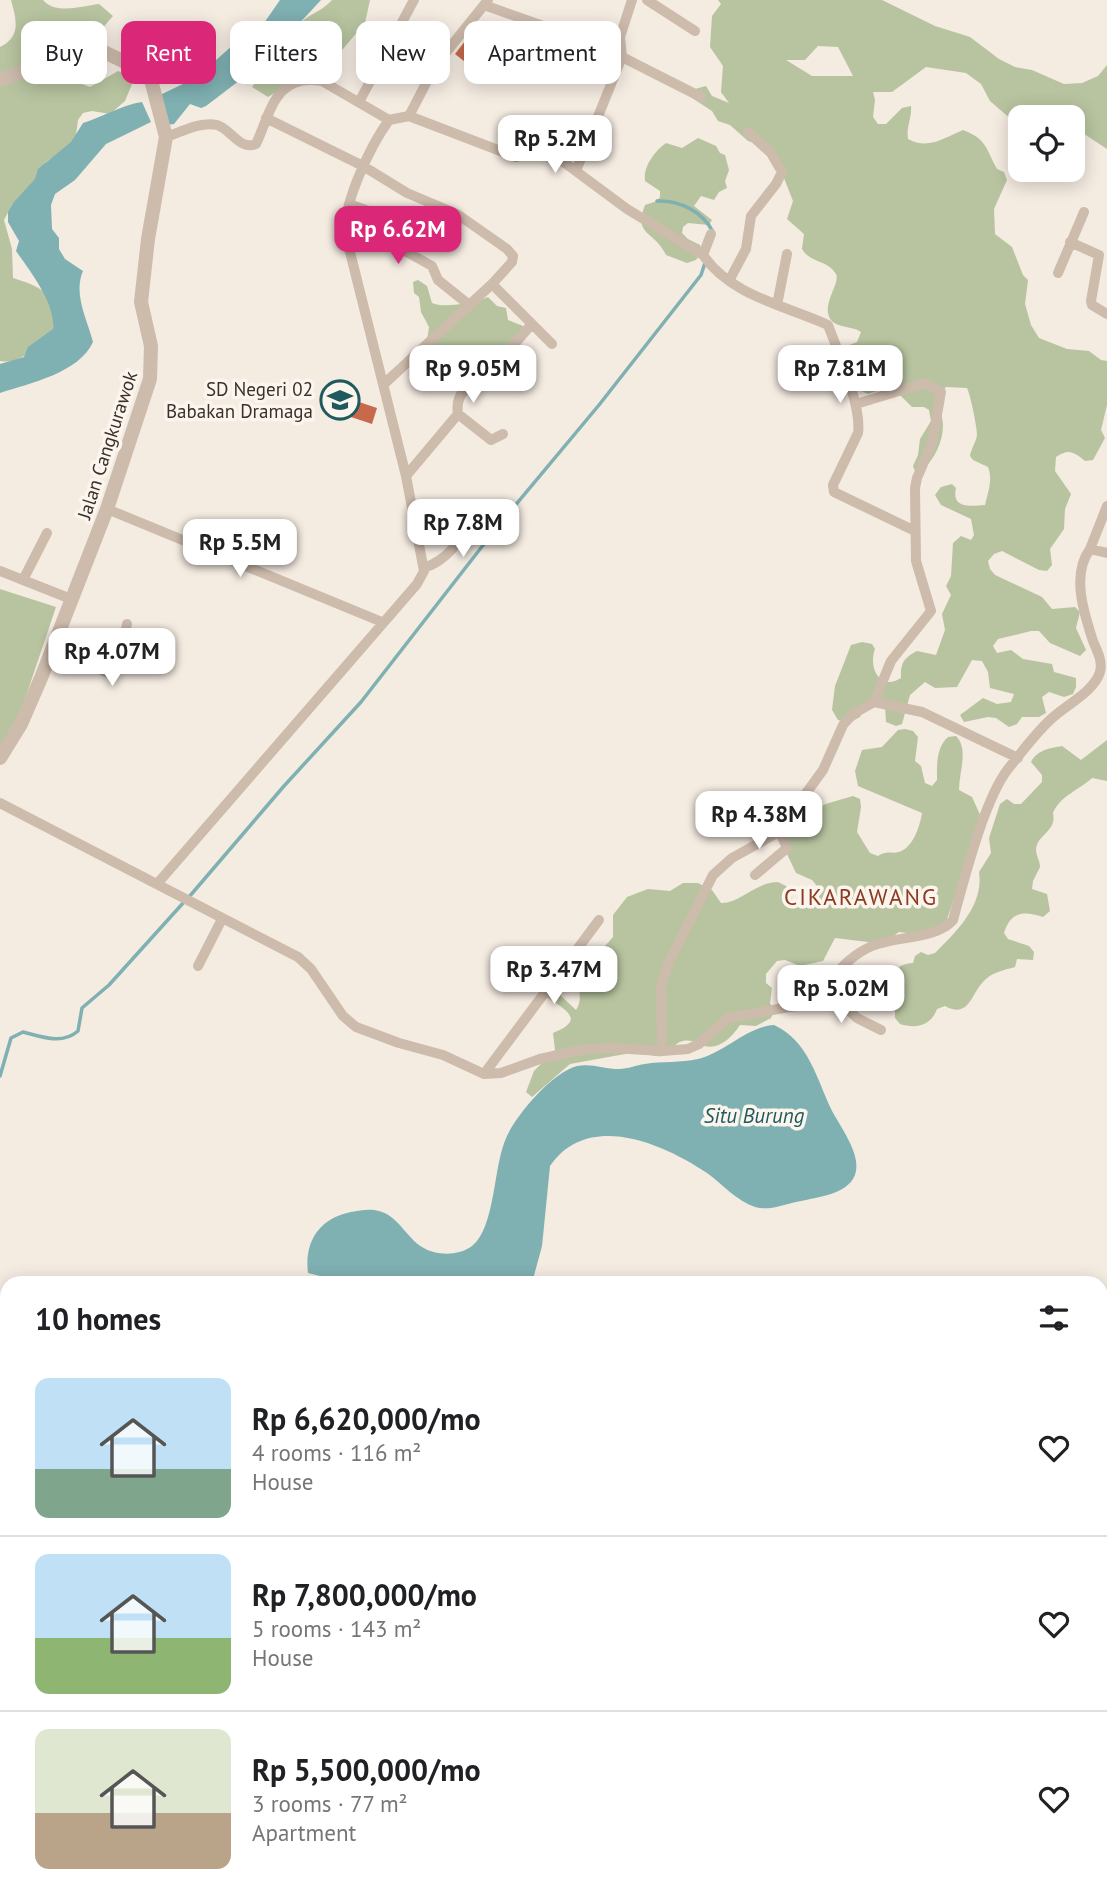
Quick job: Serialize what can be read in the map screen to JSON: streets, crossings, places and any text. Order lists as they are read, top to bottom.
{
  "streets": {
    "street": ["Jalan Cangkurawok"]
  },
  "districts": ["CIKARAWANG"],
  "water": ["Situ Burung"],
  "places": {
    "school or university": ["SD Negeri 02 Babakan Dramaga"]
  },
  "page": {
    "chip": [
      "Buy",
      "Rent",
      "Filters",
      "New",
      "Apartment"
    ],
    "price": [
      "Rp 5.2M",
      "Rp 6.62M",
      "Rp 9.05M",
      "Rp 7.81M",
      "Rp 7.8M",
      "Rp 5.5M",
      "Rp 4.07M",
      "Rp 4.38M",
      "Rp 3.47M",
      "Rp 5.02M"
    ],
    "heading": "10 homes",
    "list": [
      {
        "name": "Rp 6,620,000/mo",
        "note": "4 rooms · 116 m² · House"
      },
      {
        "name": "Rp 7,800,000/mo",
        "note": "5 rooms · 143 m² · House"
      },
      {
        "name": "Rp 5,500,000/mo",
        "note": "3 rooms · 77 m² · Apartment"
      }
    ]
  }
}
